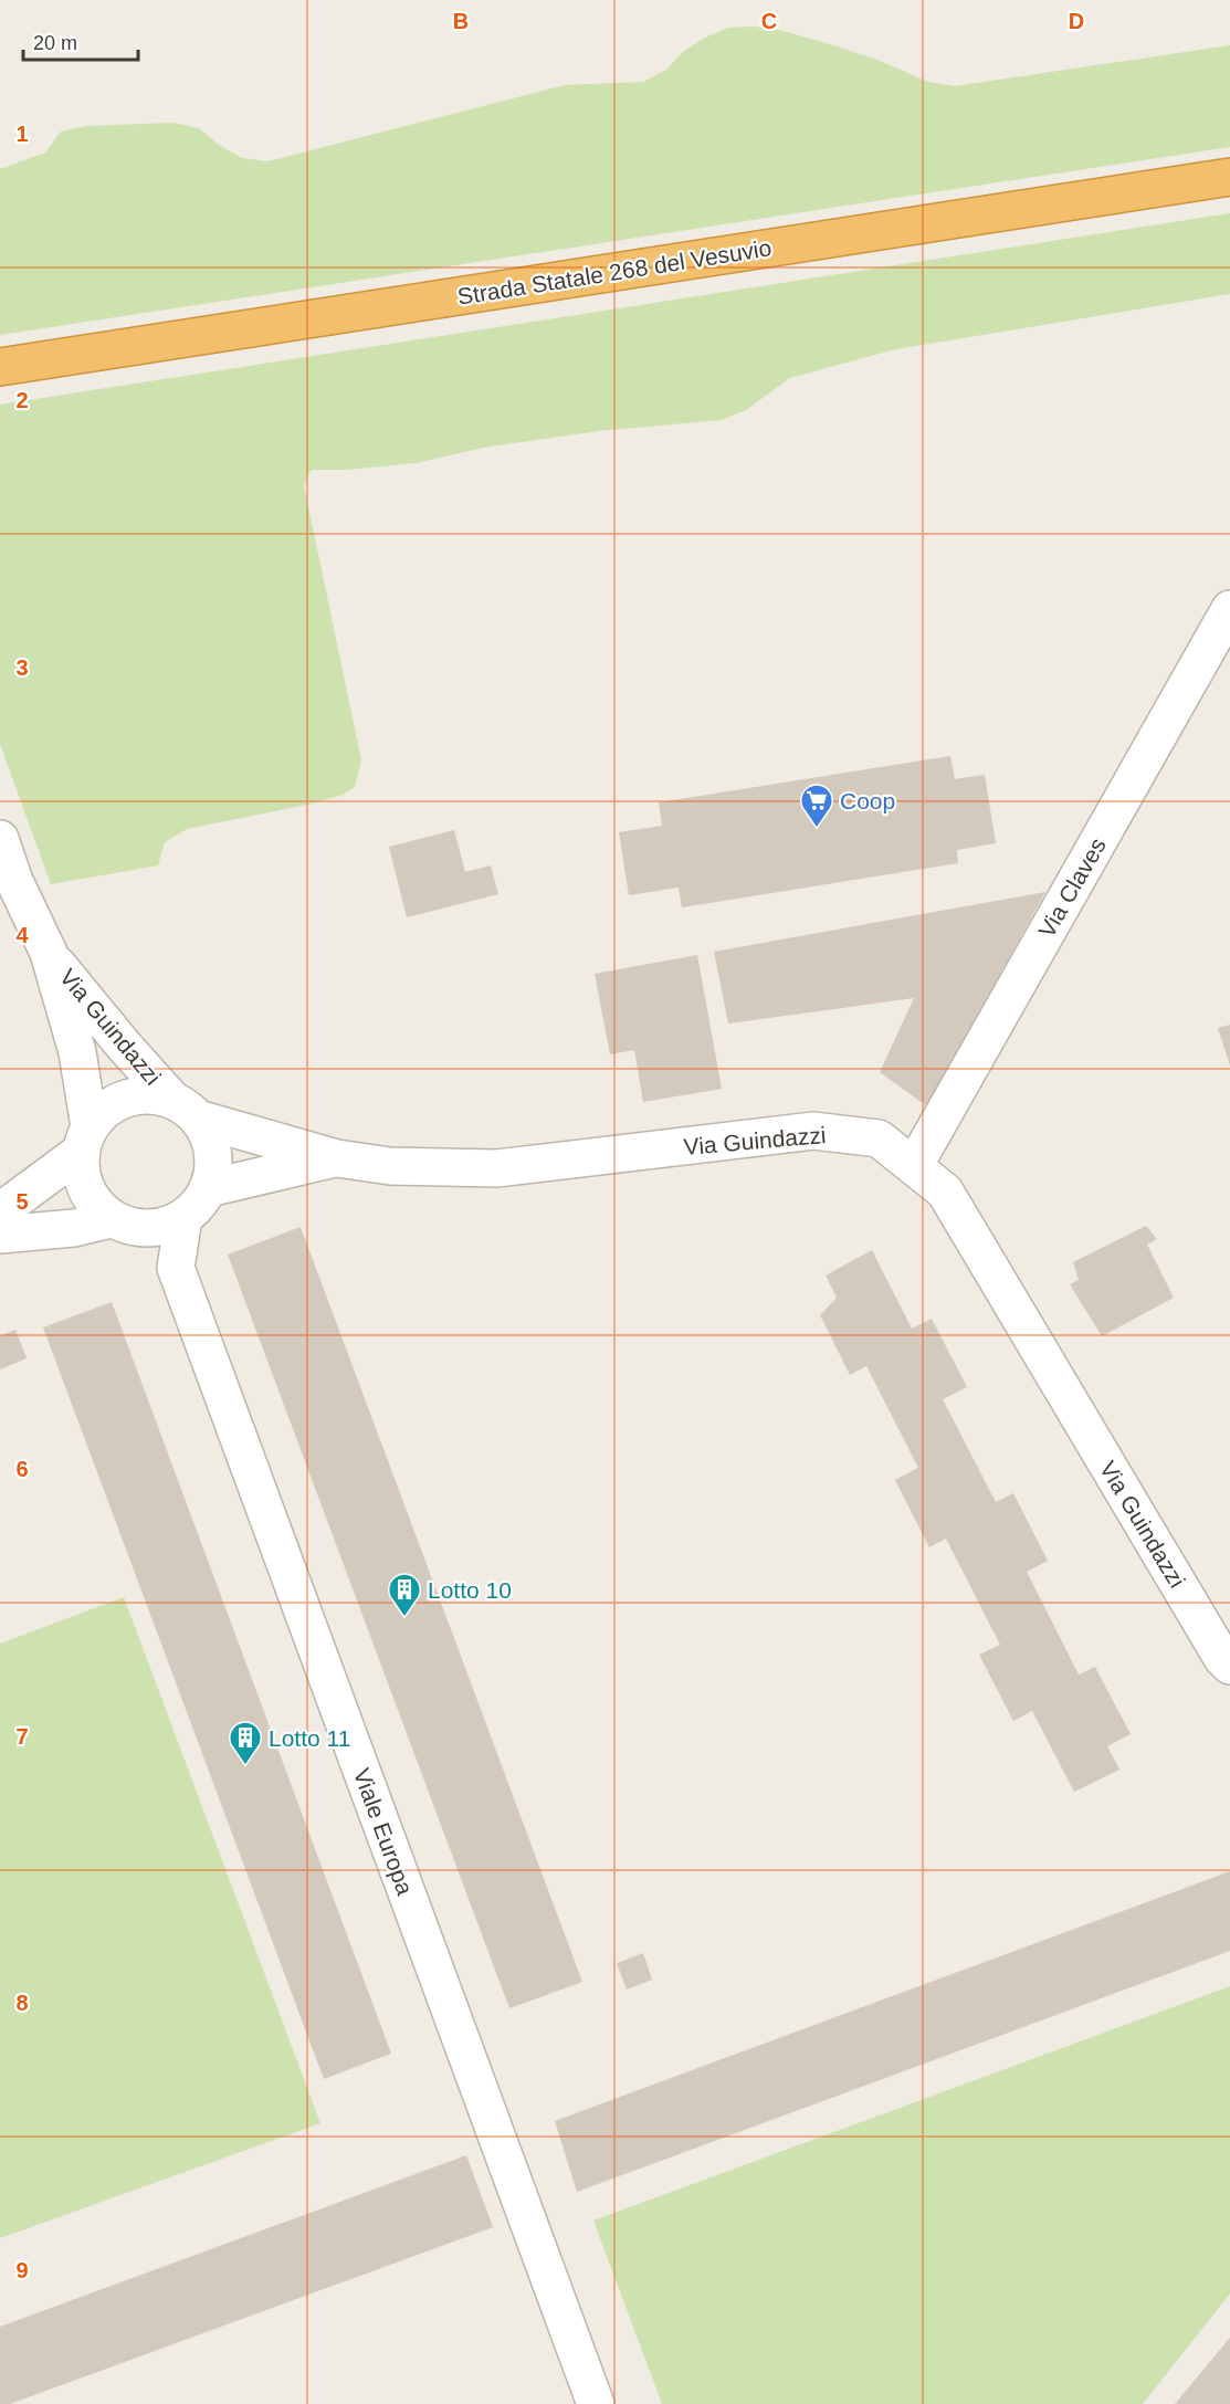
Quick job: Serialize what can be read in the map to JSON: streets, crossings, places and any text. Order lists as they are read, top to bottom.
{
  "streets": {
    "highway": ["Strada Statale 268 del Vesuvio"],
    "street": ["Via Claves", "Via Guindazzi", "Viale Europa"]
  },
  "crossings": [
    ["Via Claves", "Via Guindazzi"],
    ["Via Guindazzi", "Viale Europa"]
  ],
  "places": {
    "supermarket": ["Coop"],
    "building": ["Lotto 10", "Lotto 11"]
  },
  "scale_bar": "20 m",
  "grid": {
    "columns": ["B", "C", "D"],
    "rows": [
      "1",
      "2",
      "3",
      "4",
      "5",
      "6",
      "7",
      "8",
      "9"
    ]
  }
}
